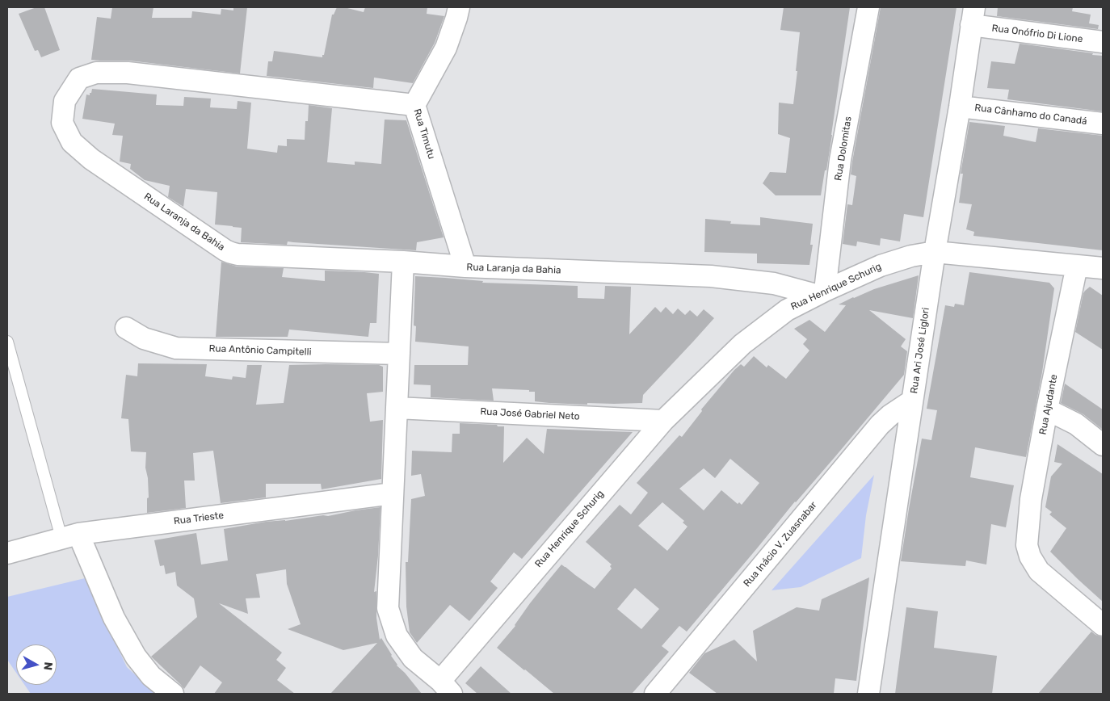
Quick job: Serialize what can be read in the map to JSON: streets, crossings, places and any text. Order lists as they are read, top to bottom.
{
  "streets": {
    "street": [
      "Rua Onófrio Di Lione",
      "Rua Cânhamo do Canadá",
      "Rua Timutu",
      "Rua Dolomitas",
      "Rua Laranja da Bahia",
      "Rua Henrique Schurig",
      "Rua Antônio Campitelli",
      "Rua Ari José Liglori",
      "Rua Ajudante",
      "Rua José Gabriel Neto",
      "Rua Trieste",
      "Rua Inácio V. Zuasnabar"
    ]
  },
  "crossings": [
    ["Rua Onófrio Di Lione", "Rua Ari José Liglori"],
    ["Rua Cânhamo do Canadá", "Rua Ari José Liglori"],
    ["Rua Timutu", "Rua Laranja da Bahia"],
    ["Rua Dolomitas", "Rua Laranja da Bahia"],
    ["Rua Dolomitas", "Rua Henrique Schurig"],
    ["Rua Laranja da Bahia", "Rua Henrique Schurig"],
    ["Rua Henrique Schurig", "Rua Antônio Campitelli"],
    ["Rua Henrique Schurig", "Rua Ari José Liglori"],
    ["Rua Henrique Schurig", "Rua Ajudante"],
    ["Rua Henrique Schurig", "Rua José Gabriel Neto"],
    ["Rua Henrique Schurig", "Rua Trieste"],
    ["Rua Ari José Liglori", "Rua Inácio V. Zuasnabar"]
  ],
  "north": "right"
}
